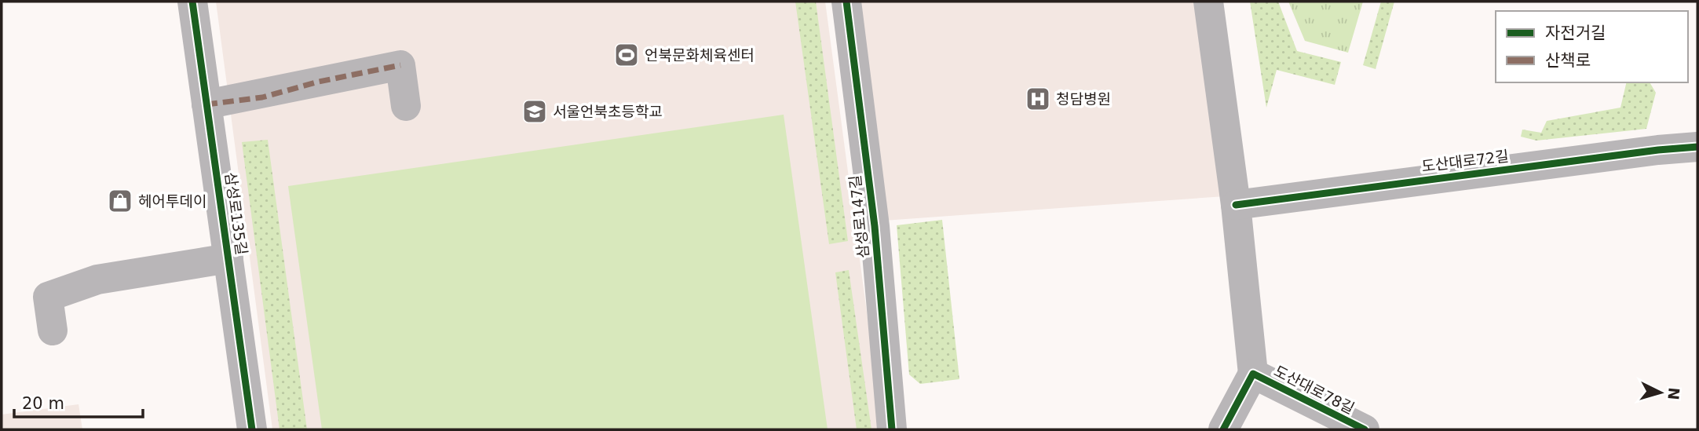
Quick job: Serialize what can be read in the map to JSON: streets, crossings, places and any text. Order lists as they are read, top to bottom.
{
  "streets": {
    "street": [
      "도산대로72길",
      "삼성로135길",
      "삼성로147길",
      "도산대로78길"
    ]
  },
  "places": {
    "sports": ["언북문화체육센터"],
    "hospital": ["청담병원"],
    "school or university": ["서울언북초등학교"],
    "shop": ["헤어투데이"]
  },
  "legend": ["자전거길", "산책로"],
  "scale_bar": "20 m",
  "north": "right"
}
